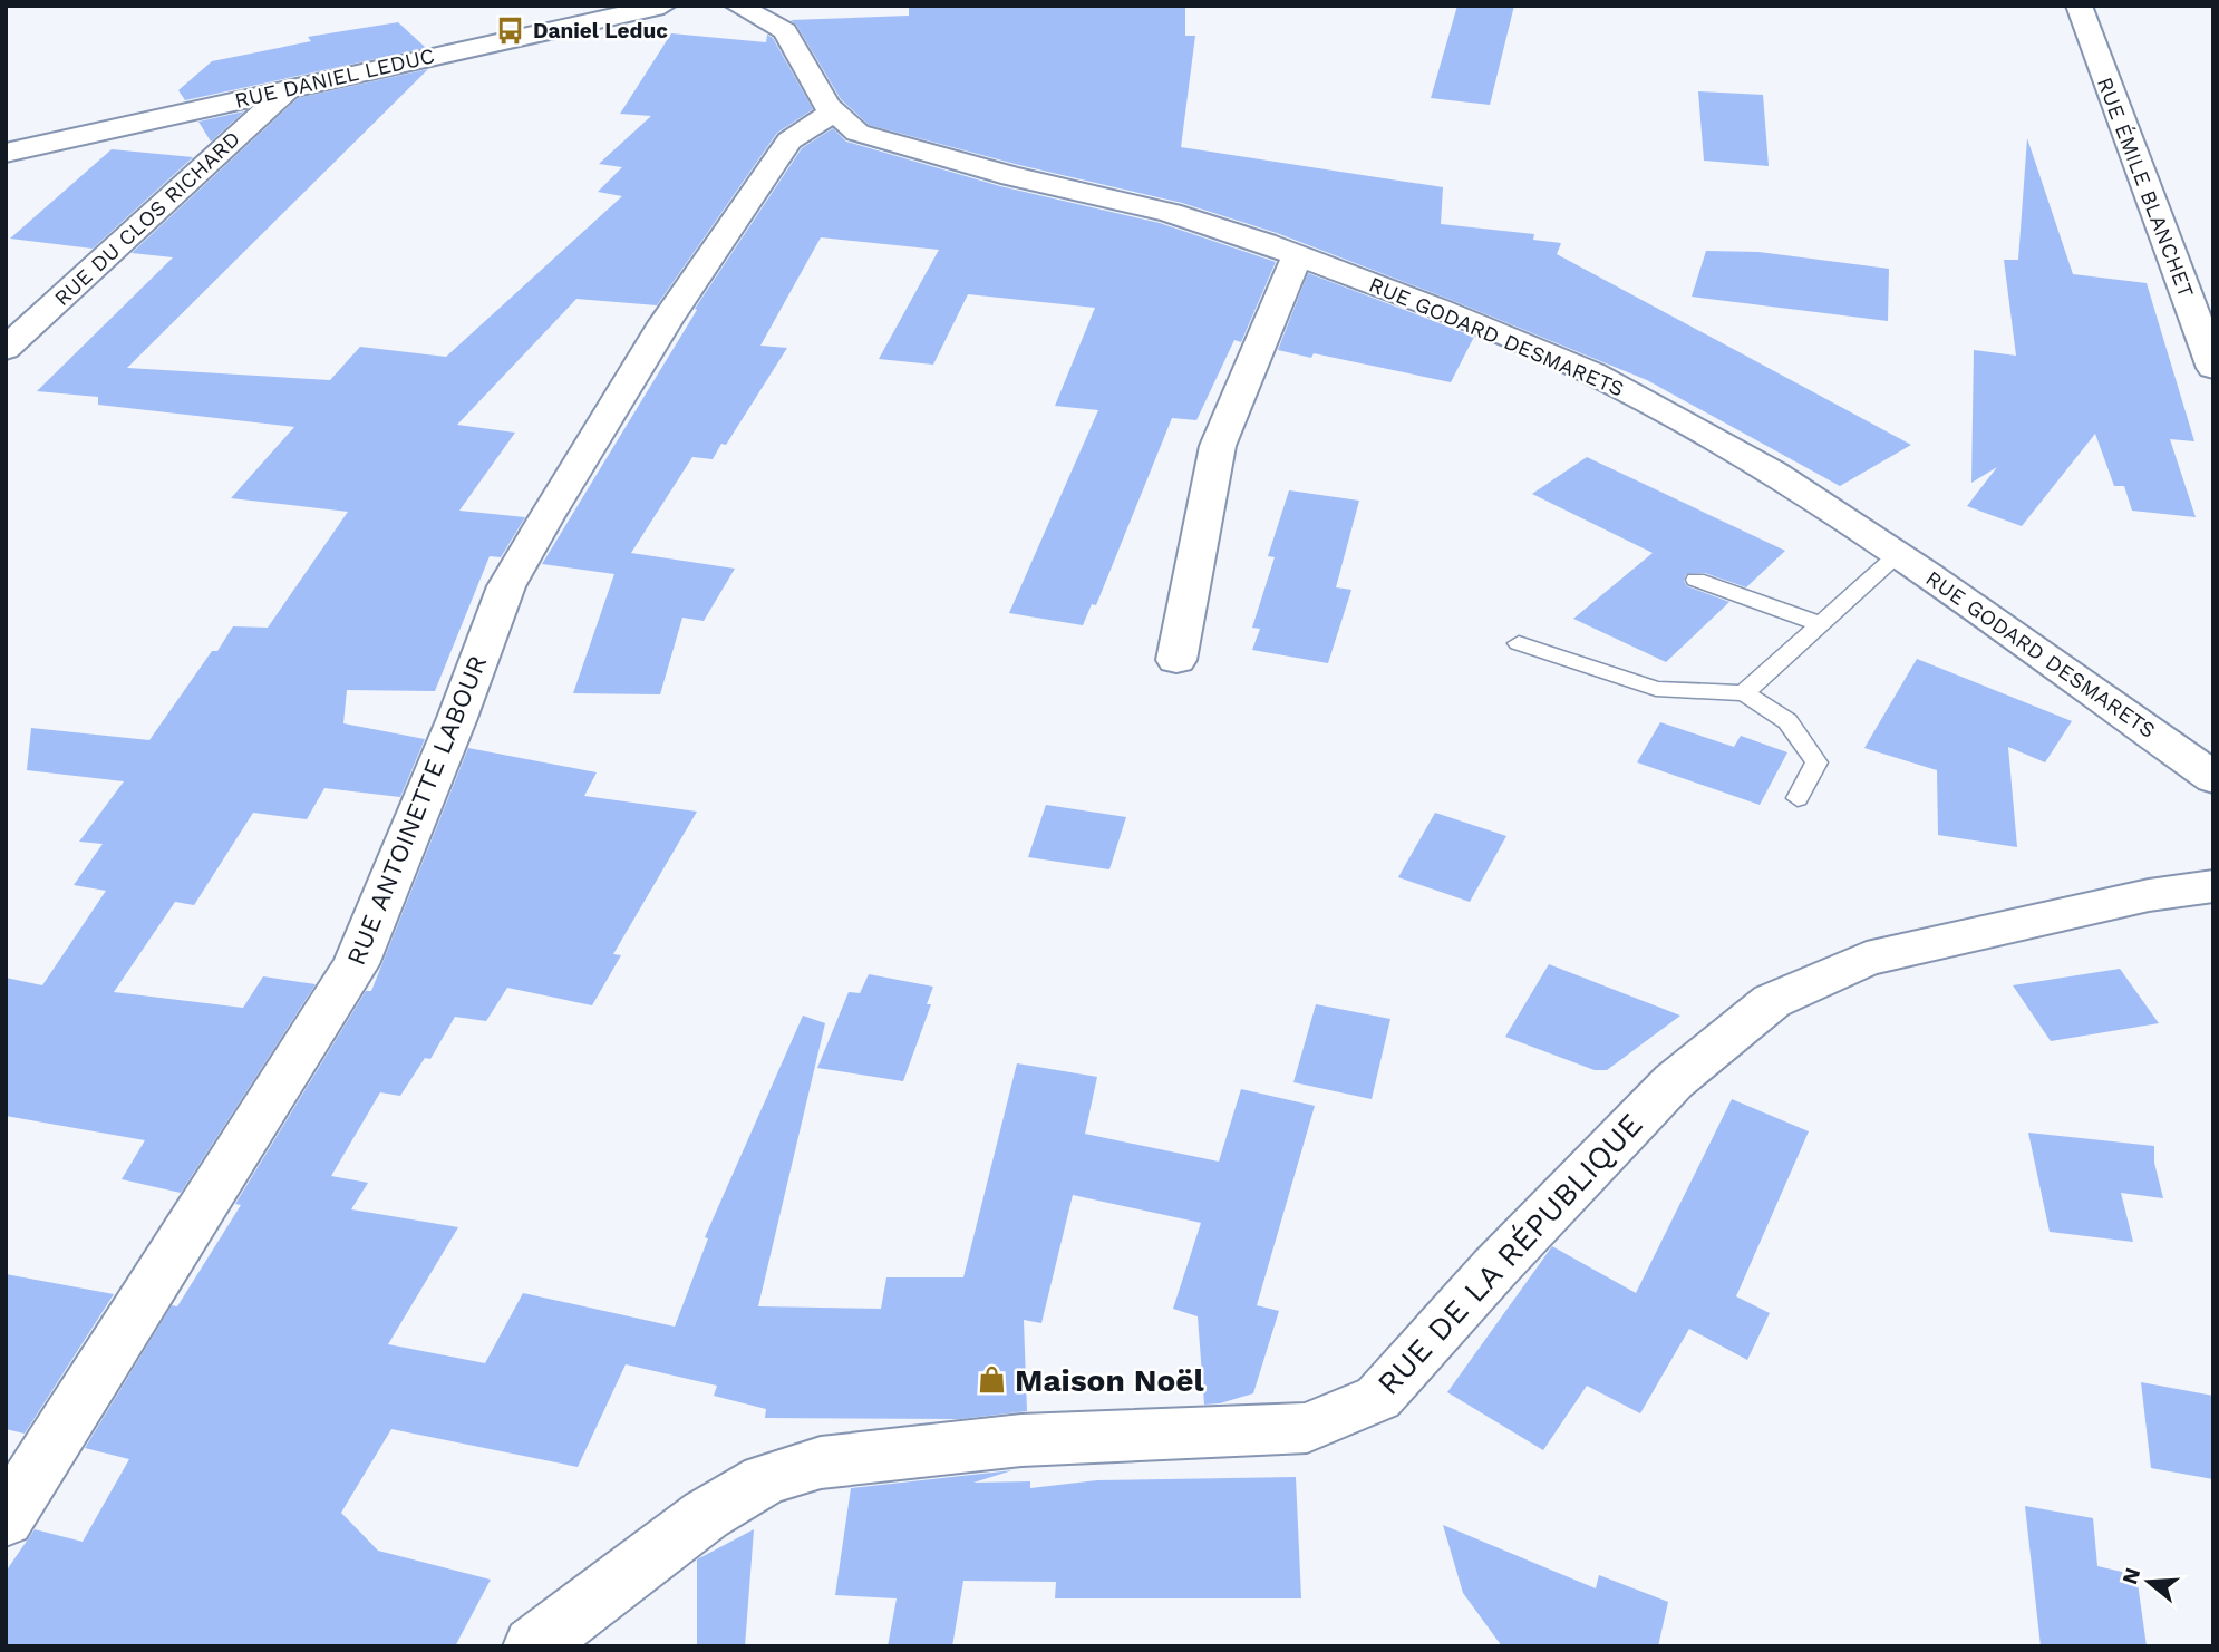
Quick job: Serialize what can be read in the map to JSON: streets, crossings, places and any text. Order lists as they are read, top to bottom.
{
  "streets": {
    "street": [
      "RUE DANIEL LEDUC",
      "RUE ÉMILE BLANCHET",
      "RUE DU CLOS RICHARD",
      "RUE GODARD DESMARETS",
      "RUE ANTOINETTE LABOUR",
      "RUE DE LA RÉPUBLIQUE"
    ]
  },
  "crossings": [
    ["RUE DANIEL LEDUC", "RUE DU CLOS RICHARD"],
    ["RUE GODARD DESMARETS", "RUE ANTOINETTE LABOUR"]
  ],
  "places": {
    "bus stop": ["Daniel Leduc"],
    "shop": ["Maison Noël"]
  },
  "north": "left"
}
